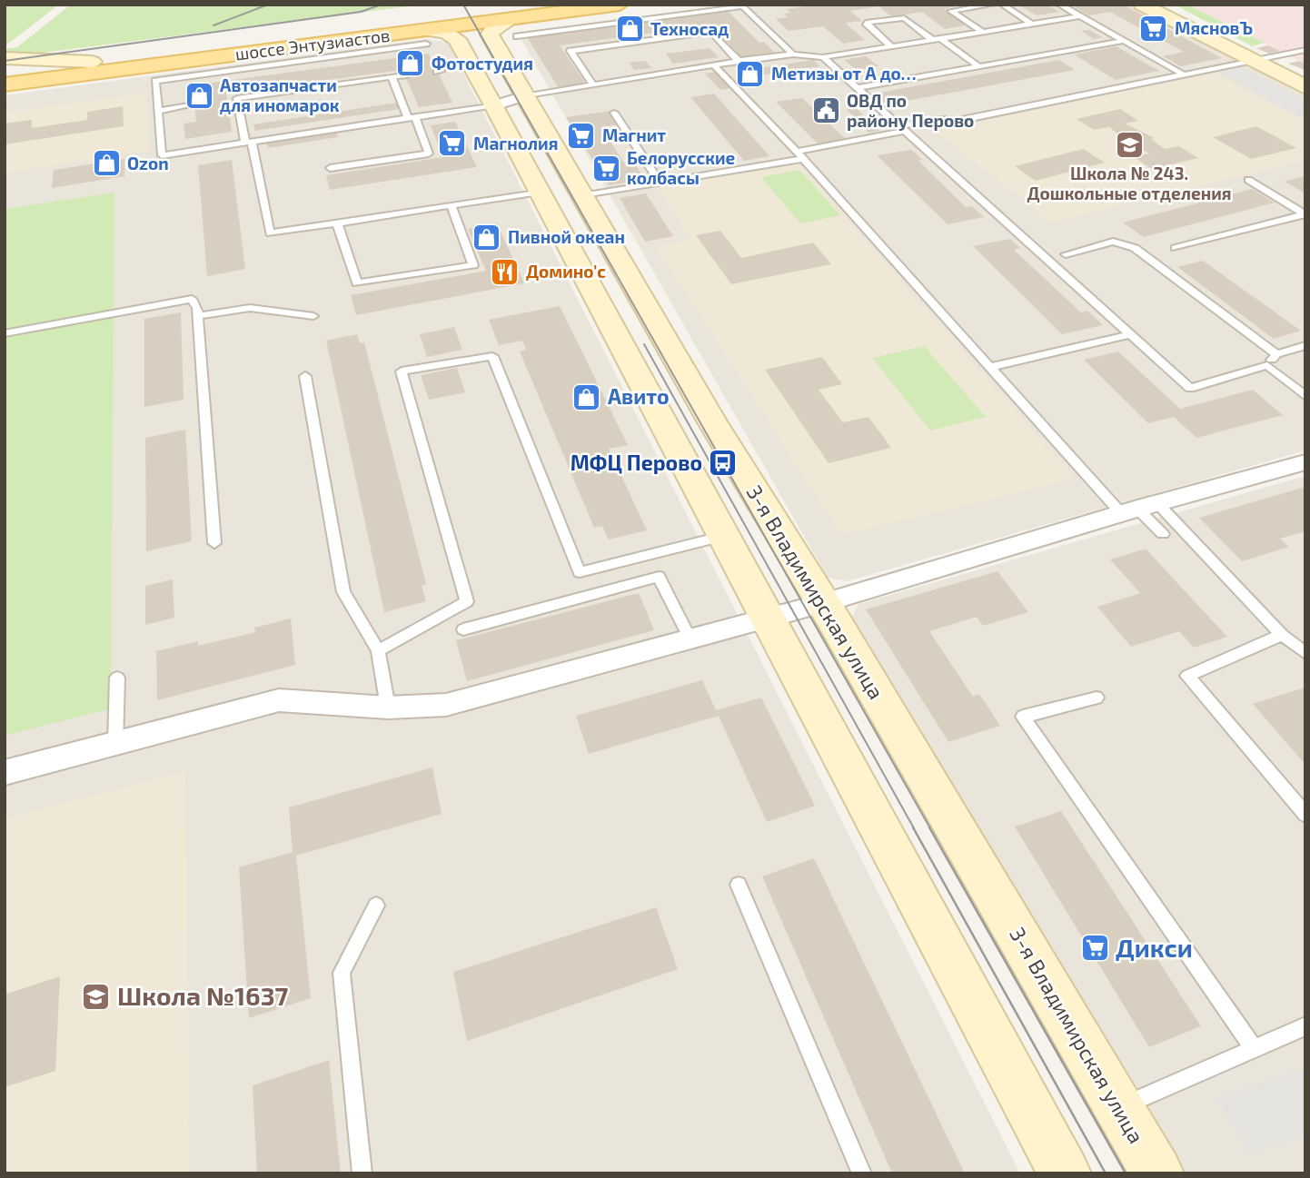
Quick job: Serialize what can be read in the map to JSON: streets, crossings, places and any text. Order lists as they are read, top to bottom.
{
  "streets": {
    "main road": ["шоссе Энтузиастов"],
    "street": ["3-я Владимирская улица"]
  },
  "crossings": [
    ["шоссе Энтузиастов", "3-я Владимирская улица"]
  ],
  "places": {
    "supermarket": [
      "МясновЪ",
      "Магнит",
      "Магнолия",
      "Белорусские колбасы",
      "Дикси"
    ],
    "shop": [
      "Техносад",
      "Фотостудия",
      "Метизы от А до…",
      "Автозапчасти для иномарок",
      "Ozon",
      "Пивной океан",
      "Авито"
    ],
    "public building": ["ОВД по району Перово"],
    "school or university": ["Школа № 243. Дошкольные отделения", "Школа №1637"],
    "restaurant": ["Домино'c"],
    "bus stop": ["МФЦ Перово"]
  }
}
